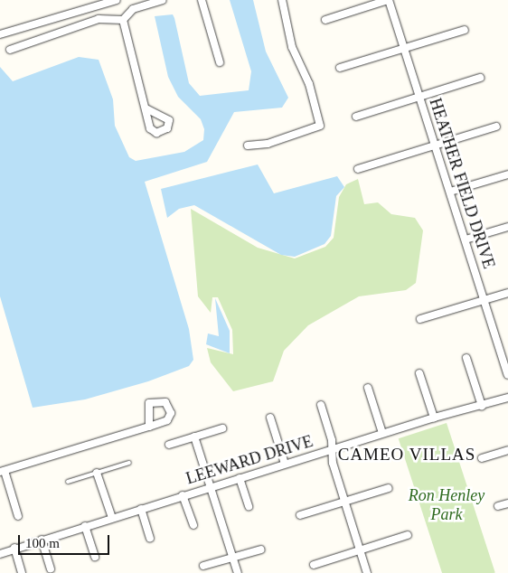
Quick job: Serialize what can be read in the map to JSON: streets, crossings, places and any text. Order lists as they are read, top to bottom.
{
  "streets": {
    "street": ["HEATHER FIELD DRIVE", "LEEWARD DRIVE"]
  },
  "districts": ["CAMEO VILLAS"],
  "parks": ["Ron Henley Park"],
  "scale_bar": "100 m"
}
